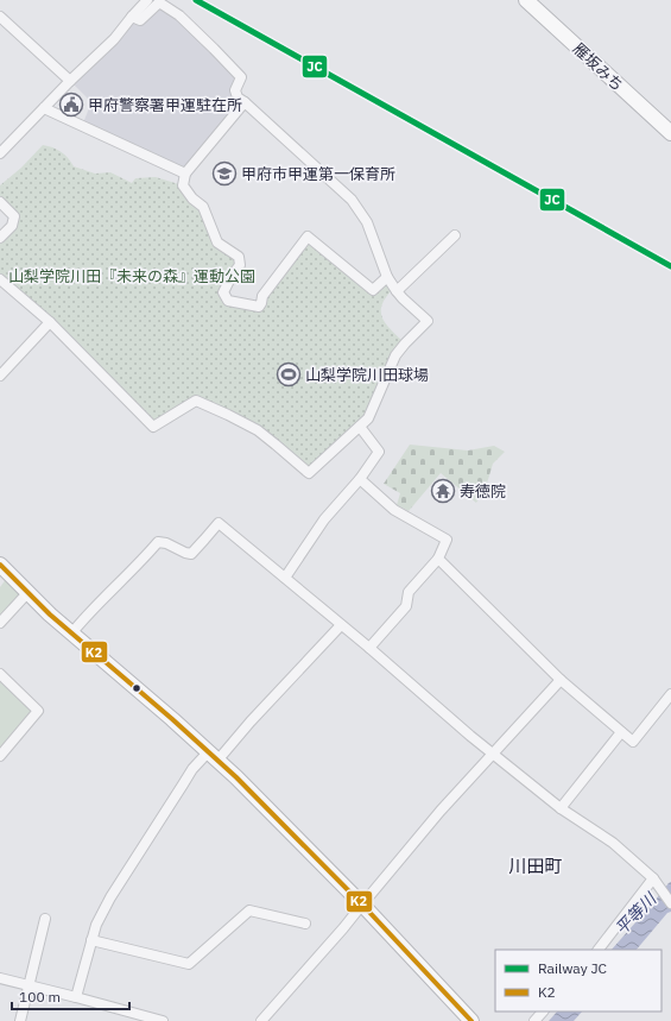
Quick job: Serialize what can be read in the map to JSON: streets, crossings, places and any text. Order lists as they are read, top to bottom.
{
  "streets": {
    "highway": ["雁坂みち"]
  },
  "districts": ["川田町"],
  "water": ["平等川"],
  "parks": ["山梨学院川田『未来の森』運動公園"],
  "places": {
    "public building": ["甲府警察署甲運駐在所"],
    "school or university": ["甲府市甲運第一保育所"],
    "sports": ["山梨学院川田球場"],
    "temple": ["寿徳院"]
  },
  "lines": ["rail line JC", "transit line K2"],
  "legend": ["Railway JC", "K2"],
  "scale_bar": "100 m"
}
